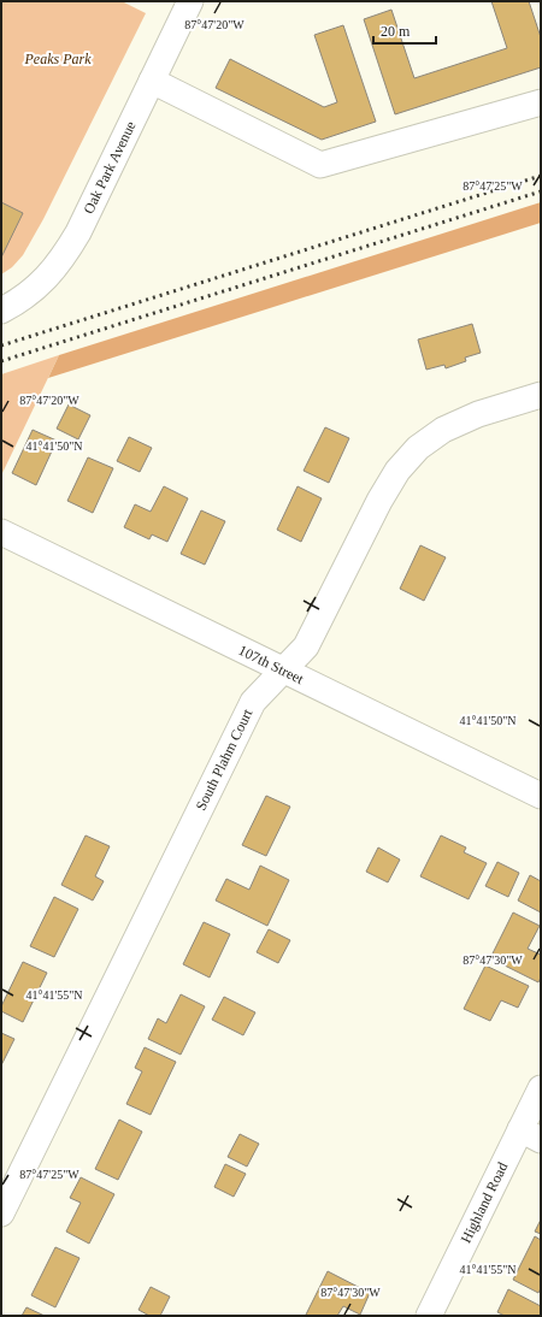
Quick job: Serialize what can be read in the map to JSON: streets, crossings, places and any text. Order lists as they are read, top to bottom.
{
  "streets": {
    "street": [
      "Oak Park Avenue",
      "107th Street",
      "South Plahm Court",
      "Highland Road"
    ]
  },
  "crossings": [
    ["107th Street", "South Plahm Court"]
  ],
  "parks": ["Peaks Park"],
  "scale_bar": "20 m",
  "coordinates": [
    "87°47'20\"W",
    "87°47'25\"W",
    "41°41'50\"N",
    "87°47'30\"W",
    "41°41'55\"N"
  ]
}
